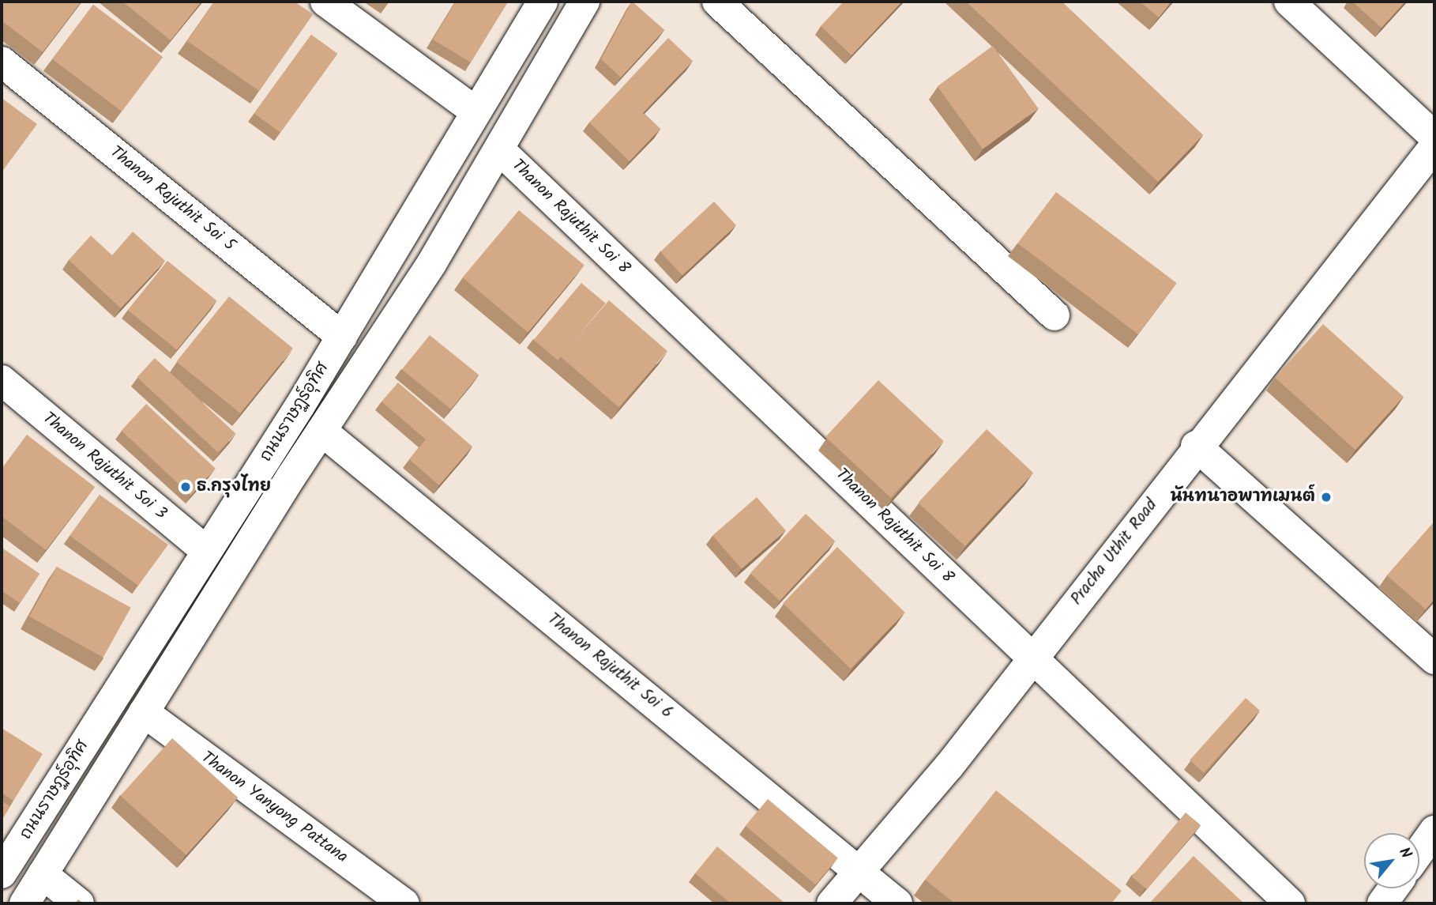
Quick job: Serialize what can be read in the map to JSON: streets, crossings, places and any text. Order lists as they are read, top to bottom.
{
  "streets": {
    "street": [
      "Thanon Rajuthit Soi 5",
      "Thanon Rajuthit Soi 8",
      "ถนนราษฏร์อุทิศ",
      "Thanon Rajuthit Soi 3",
      "Pracha Uthit Road",
      "Thanon Rajuthit Soi 6",
      "Thanon Yanyong Pattana"
    ]
  },
  "crossings": [
    ["Thanon Rajuthit Soi 5", "ถนนราษฏร์อุทิศ"],
    ["Thanon Rajuthit Soi 8", "Pracha Uthit Road"],
    ["ถนนราษฏร์อุทิศ", "Thanon Rajuthit Soi 3"],
    ["ถนนราษฏร์อุทิศ", "Thanon Yanyong Pattana"],
    ["Pracha Uthit Road", "Thanon Rajuthit Soi 6"]
  ],
  "places": ["ธ.กรุงไทย", "นันทนาอพาทเมนต์"],
  "north": "top right"
}
